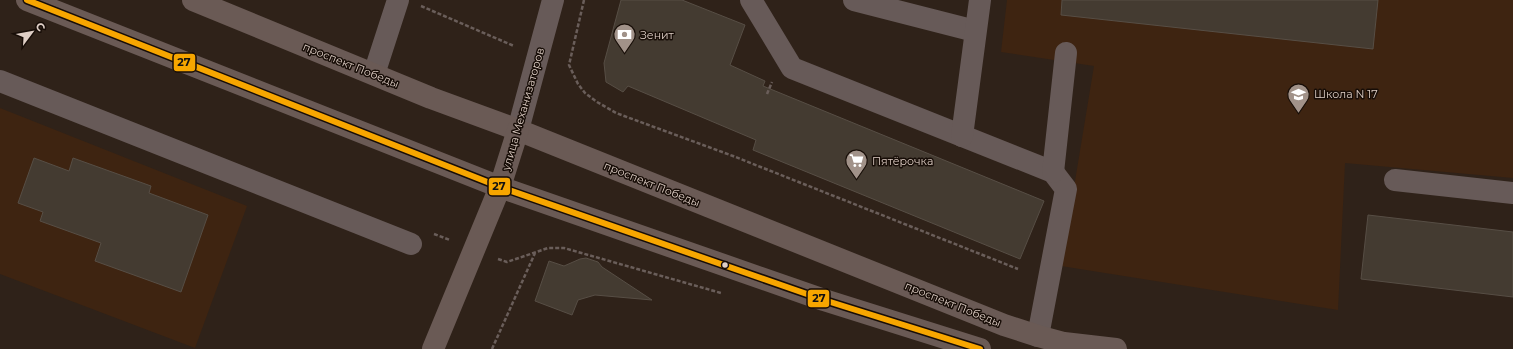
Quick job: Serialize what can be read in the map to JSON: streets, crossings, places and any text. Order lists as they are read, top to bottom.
{
  "streets": {
    "main road": ["проспект Победы", "улица Механизаторов"]
  },
  "crossings": [
    ["проспект Победы", "улица Механизаторов"]
  ],
  "places": {
    "bank": ["Зенит"],
    "school or university": ["Школа N 17"],
    "supermarket": ["Пятёрочка"]
  },
  "lines": ["transit line 27"],
  "north": "top right"
}
